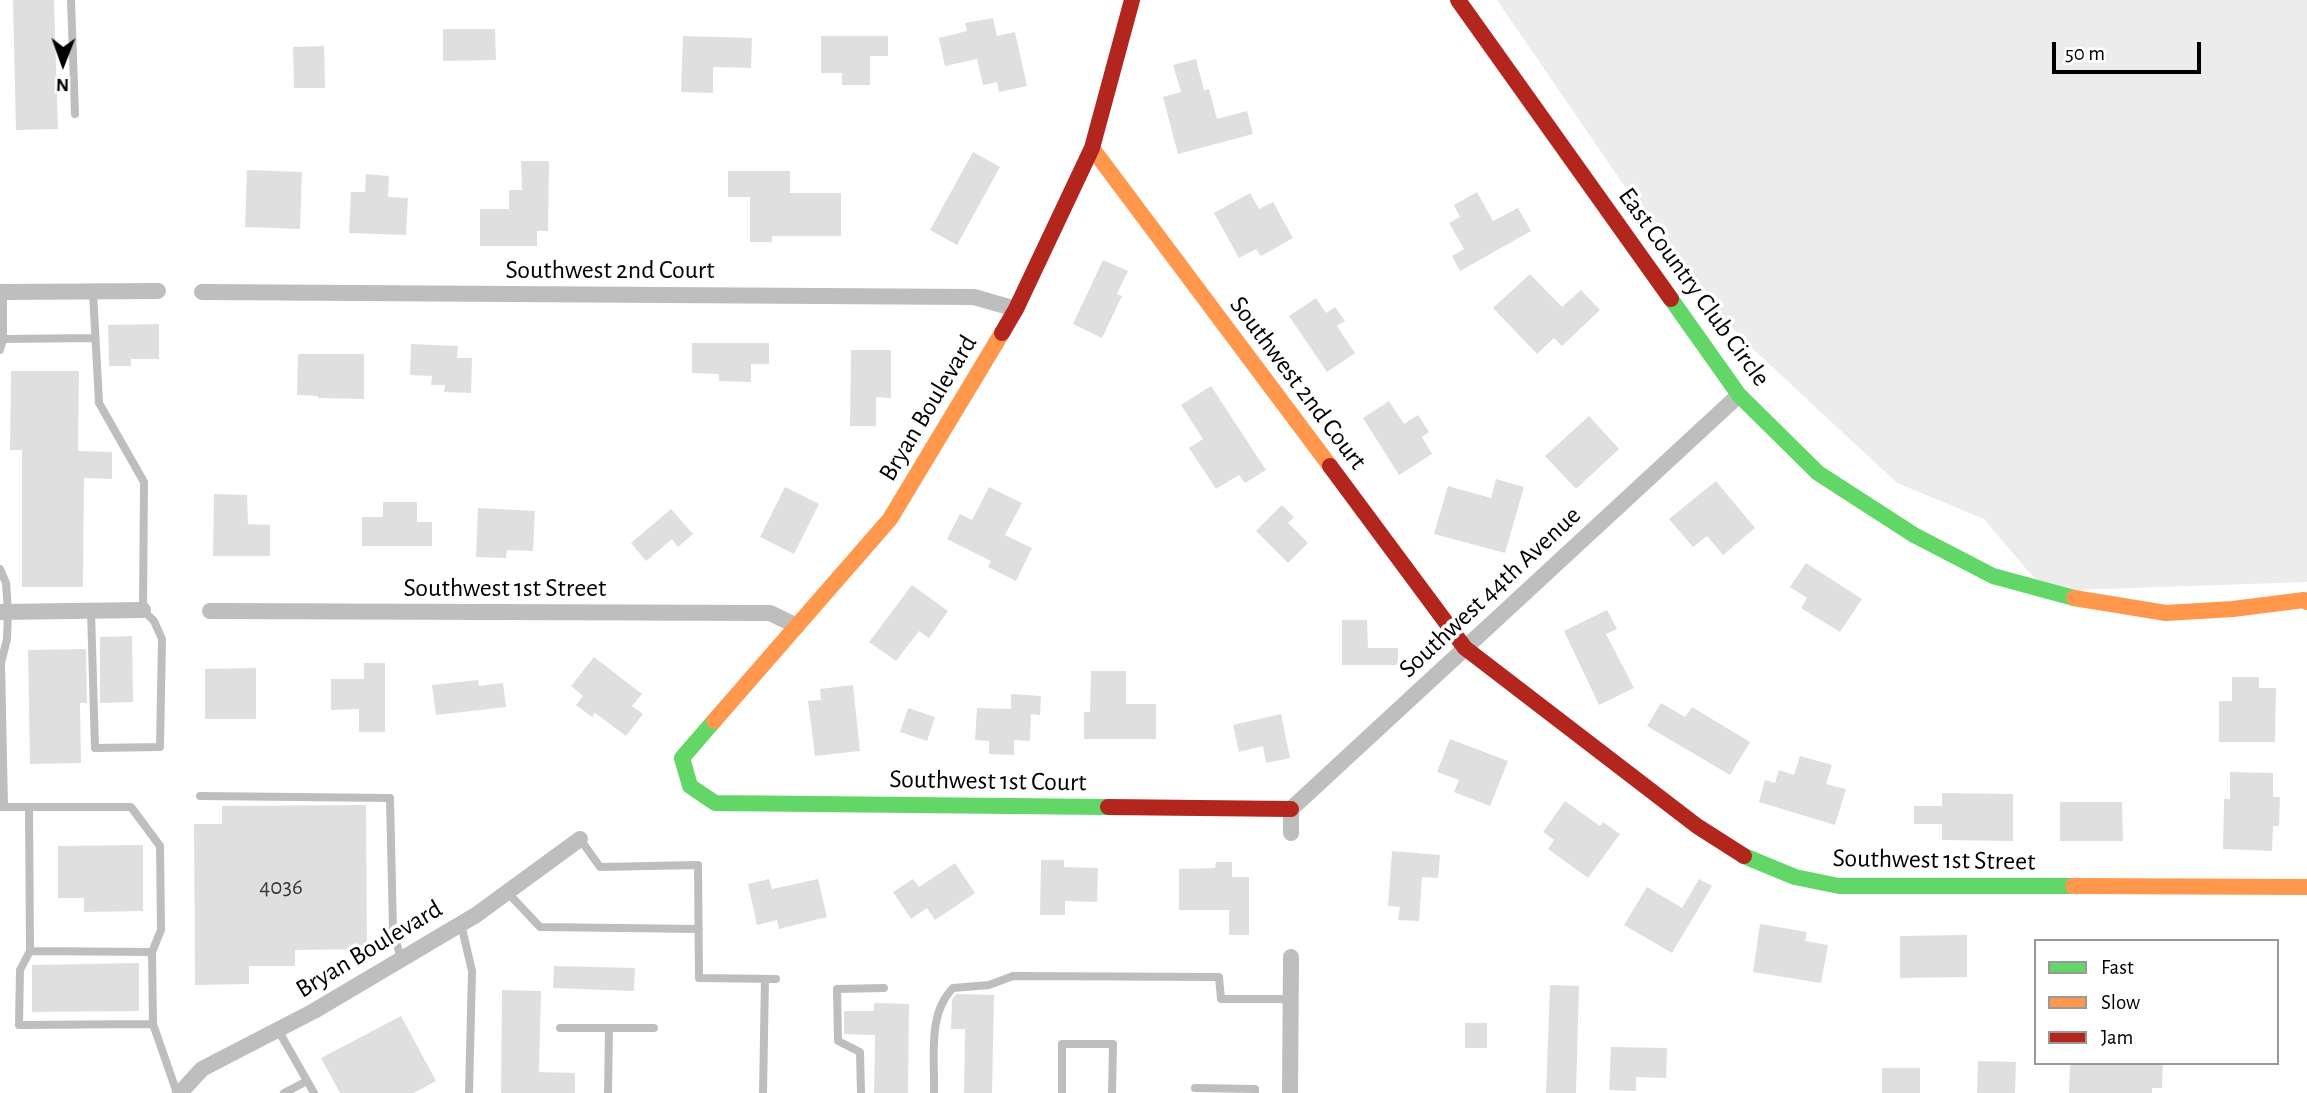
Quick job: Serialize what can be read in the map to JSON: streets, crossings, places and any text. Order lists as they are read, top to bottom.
{
  "streets": {
    "street": [
      "Southwest 2nd Court",
      "East Country Club Circle",
      "Bryan Boulevard",
      "Southwest 1st Street",
      "Southwest 44th Avenue",
      "Southwest 1st Court"
    ]
  },
  "crossings": [
    ["Southwest 2nd Court", "Bryan Boulevard"],
    ["Southwest 2nd Court", "Southwest 1st Street"],
    ["Southwest 2nd Court", "Southwest 44th Avenue"],
    ["East Country Club Circle", "Southwest 44th Avenue"],
    ["Bryan Boulevard", "Southwest 1st Street"],
    ["Bryan Boulevard", "Southwest 1st Court"],
    ["Southwest 1st Street", "Southwest 44th Avenue"],
    ["Southwest 44th Avenue", "Southwest 1st Court"]
  ],
  "house_numbers": ["4036"],
  "legend": ["Fast", "Slow", "Jam"],
  "scale_bar": "50 m",
  "north": "bottom"
}
